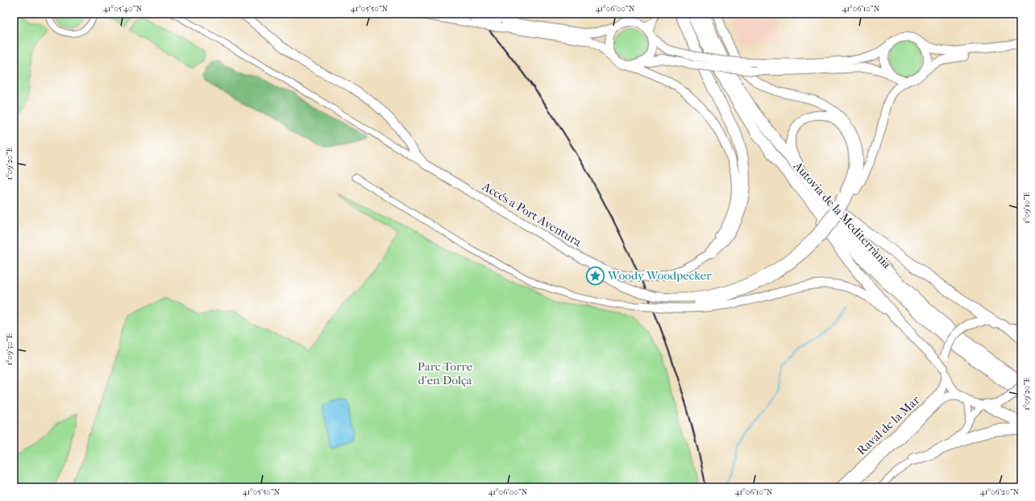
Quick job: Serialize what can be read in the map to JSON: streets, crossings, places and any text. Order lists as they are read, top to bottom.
{
  "streets": {
    "highway": ["Autovia de la Mediterrània"],
    "street": ["Accés a Port Aventura", "Raval de la Mar"]
  },
  "parks": ["Parc Torre d'en Dolça"],
  "places": {
    "place": ["Woody Woodpecker"]
  },
  "coordinates": [
    "41°05'40\"N",
    "41°05'50\"N",
    "41°06'00\"N",
    "41°06'10\"N",
    "1°09'20\"E",
    "1°09'10\"E",
    "1°09'30\"E",
    "41°06'20\"N"
  ]
}
